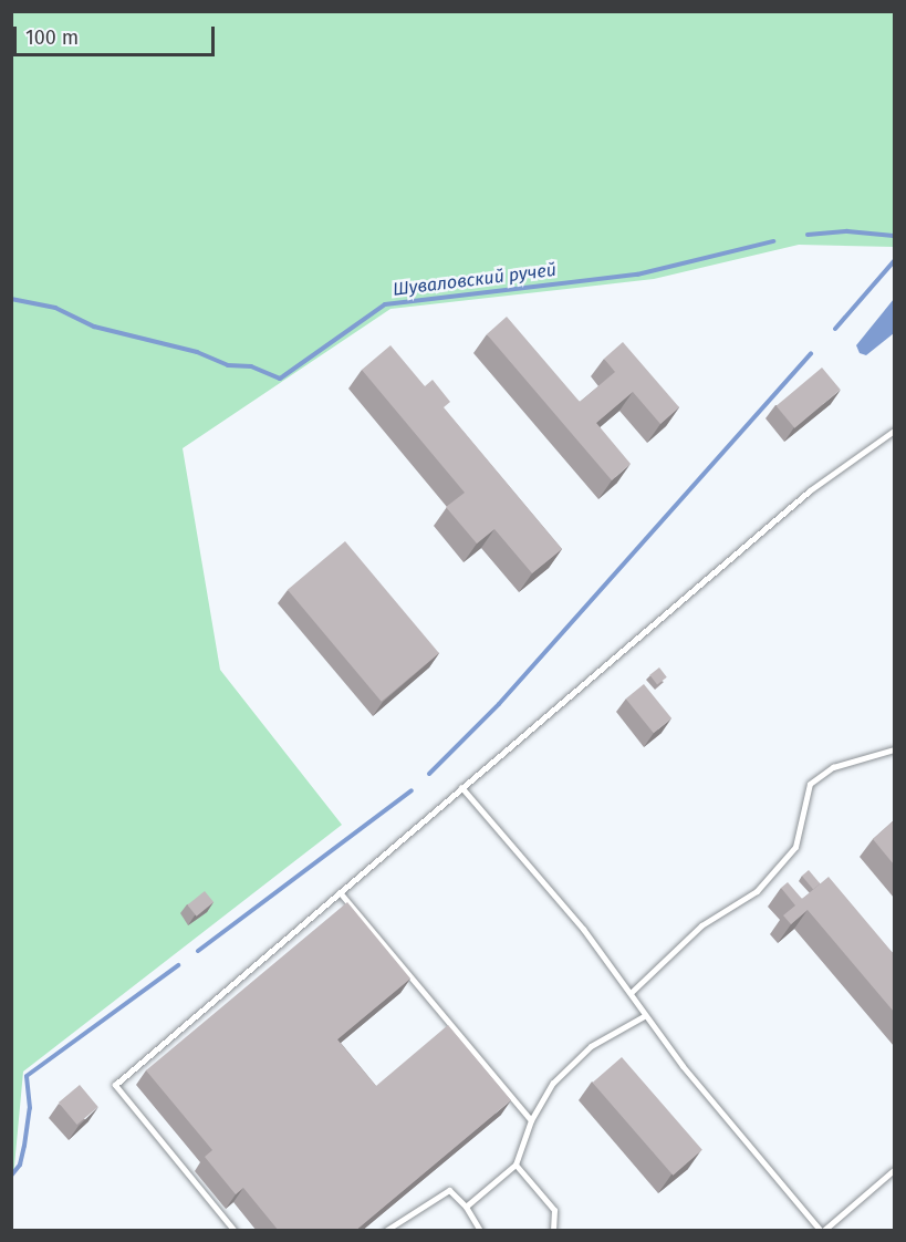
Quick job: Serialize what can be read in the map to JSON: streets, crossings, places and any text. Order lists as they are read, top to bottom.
{
  "water": ["Шуваловский ручей"],
  "scale_bar": "100 m"
}
